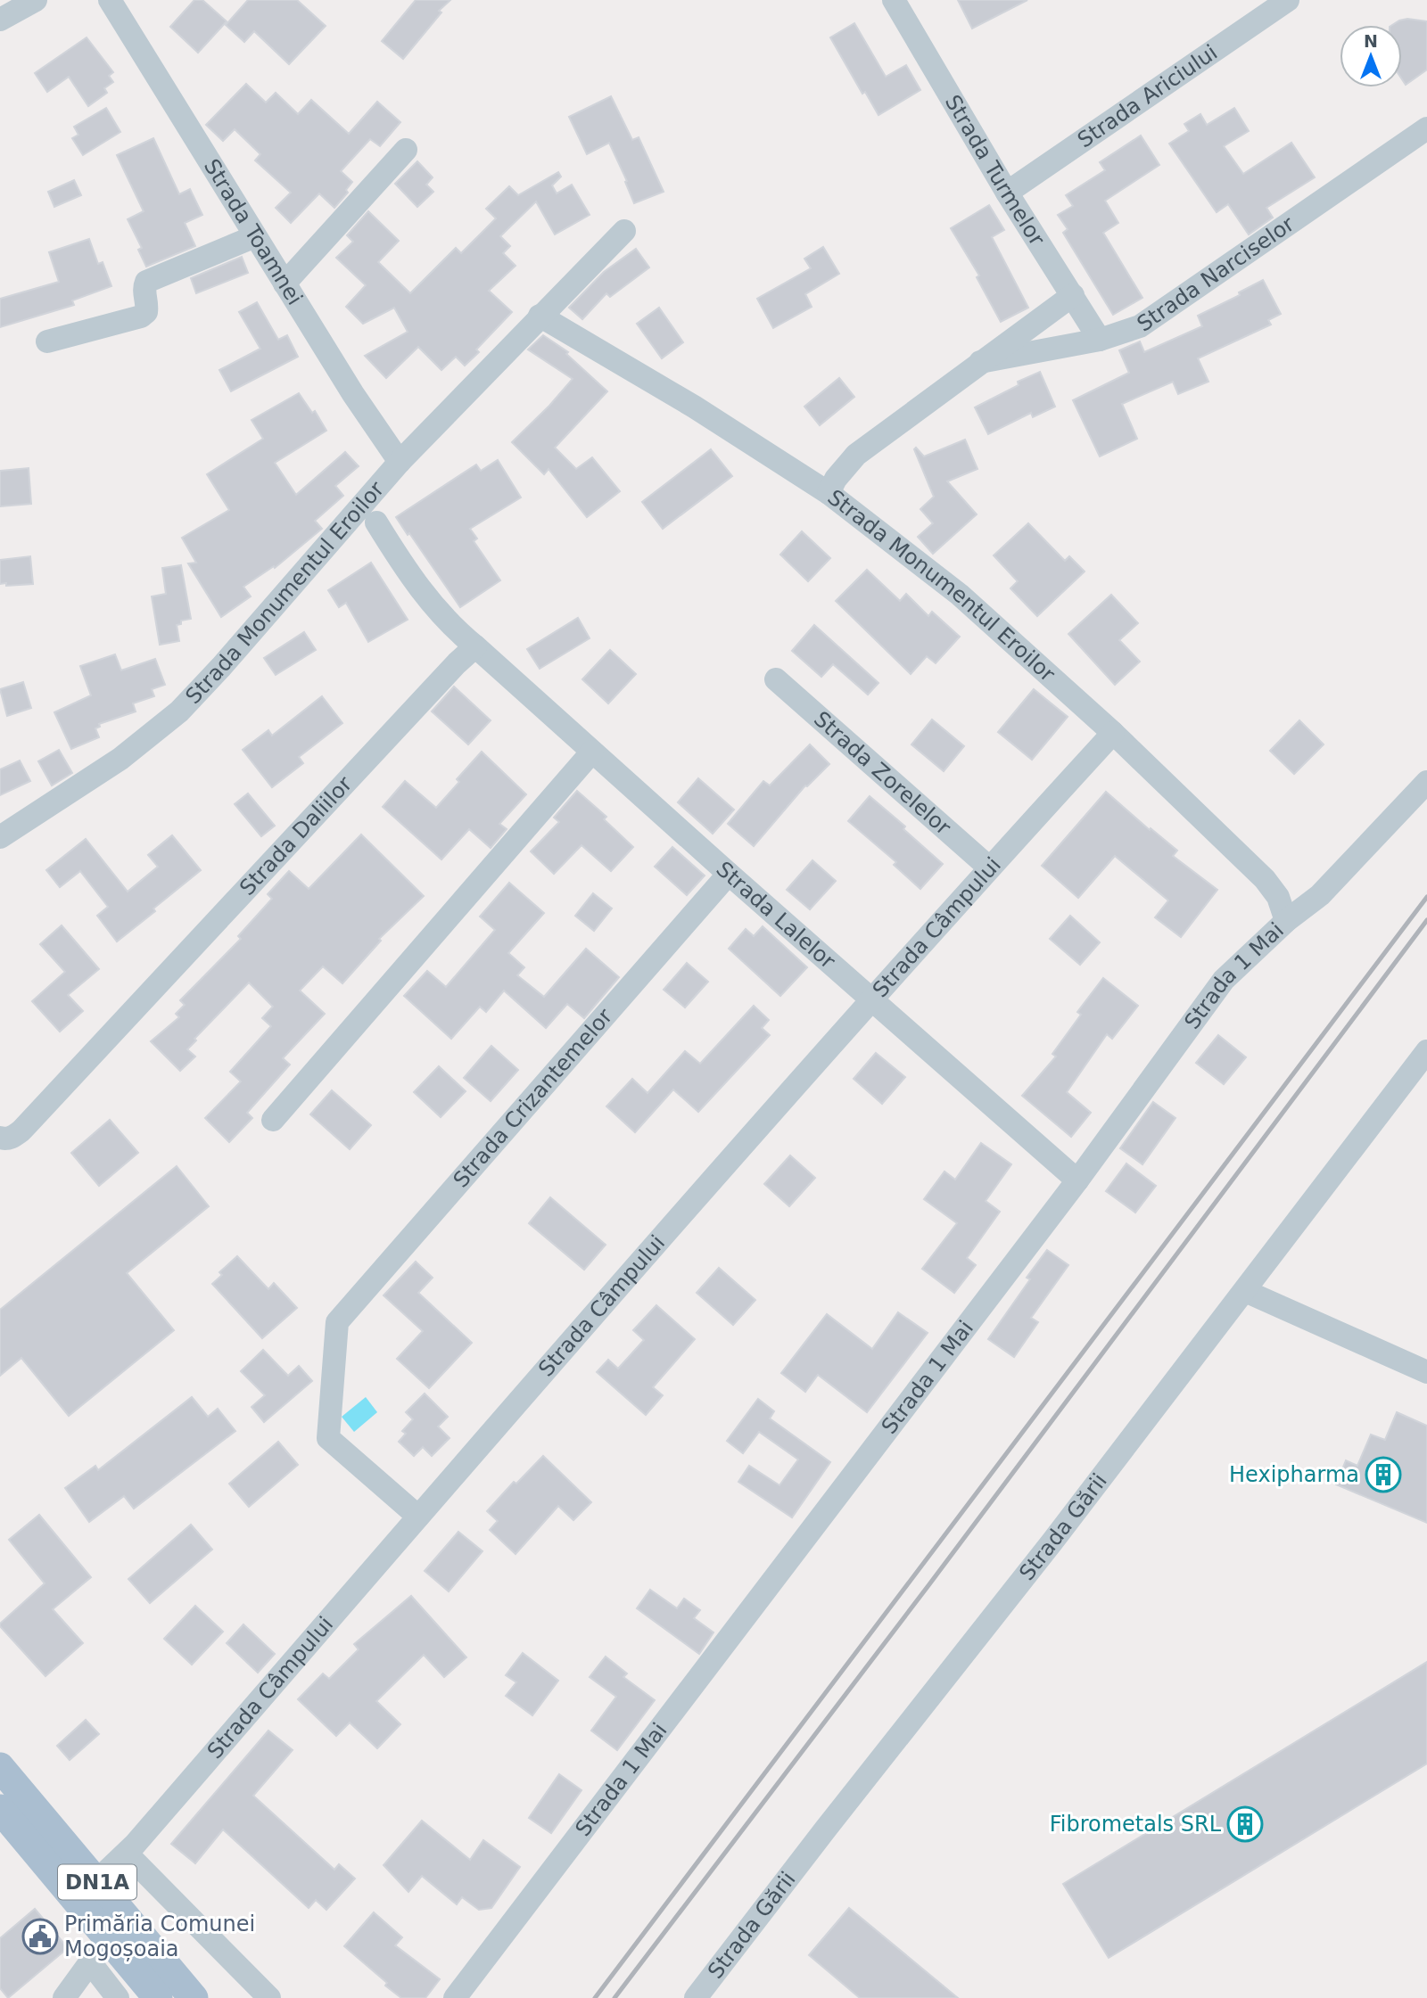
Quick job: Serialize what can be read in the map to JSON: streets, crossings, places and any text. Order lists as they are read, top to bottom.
{
  "streets": {
    "main road": ["DN1A"],
    "street": [
      "Strada Ariciului",
      "Strada Turmelor",
      "Strada Toamnei",
      "Strada Narciselor",
      "Strada Monumentul Eroilor",
      "Strada Zorelelor",
      "Strada Daliilor",
      "Strada Lalelor",
      "Strada Câmpului",
      "Strada 1 Mai",
      "Strada Crizantemelor",
      "Strada Gării"
    ]
  },
  "crossings": [
    ["Strada Ariciului", "Strada Turmelor"],
    ["Strada Turmelor", "Strada Narciselor"],
    ["Strada Toamnei", "Strada Monumentul Eroilor"],
    ["Strada Narciselor", "Strada Monumentul Eroilor"],
    ["Strada Monumentul Eroilor", "Strada Câmpului"],
    ["Strada Monumentul Eroilor", "Strada 1 Mai"],
    ["Strada Zorelelor", "Strada Câmpului"],
    ["Strada Daliilor", "Strada Lalelor"],
    ["Strada Lalelor", "Strada Câmpului"],
    ["Strada Lalelor", "Strada 1 Mai"],
    ["Strada Lalelor", "Strada Crizantemelor"],
    ["Strada Câmpului", "Strada Crizantemelor"],
    ["Strada Câmpului", "DN1A"]
  ],
  "places": {
    "building": ["Hexipharma", "Fibrometals SRL"],
    "public building": ["Primăria Comunei Mogoșoaia"]
  },
  "north": "top"
}
